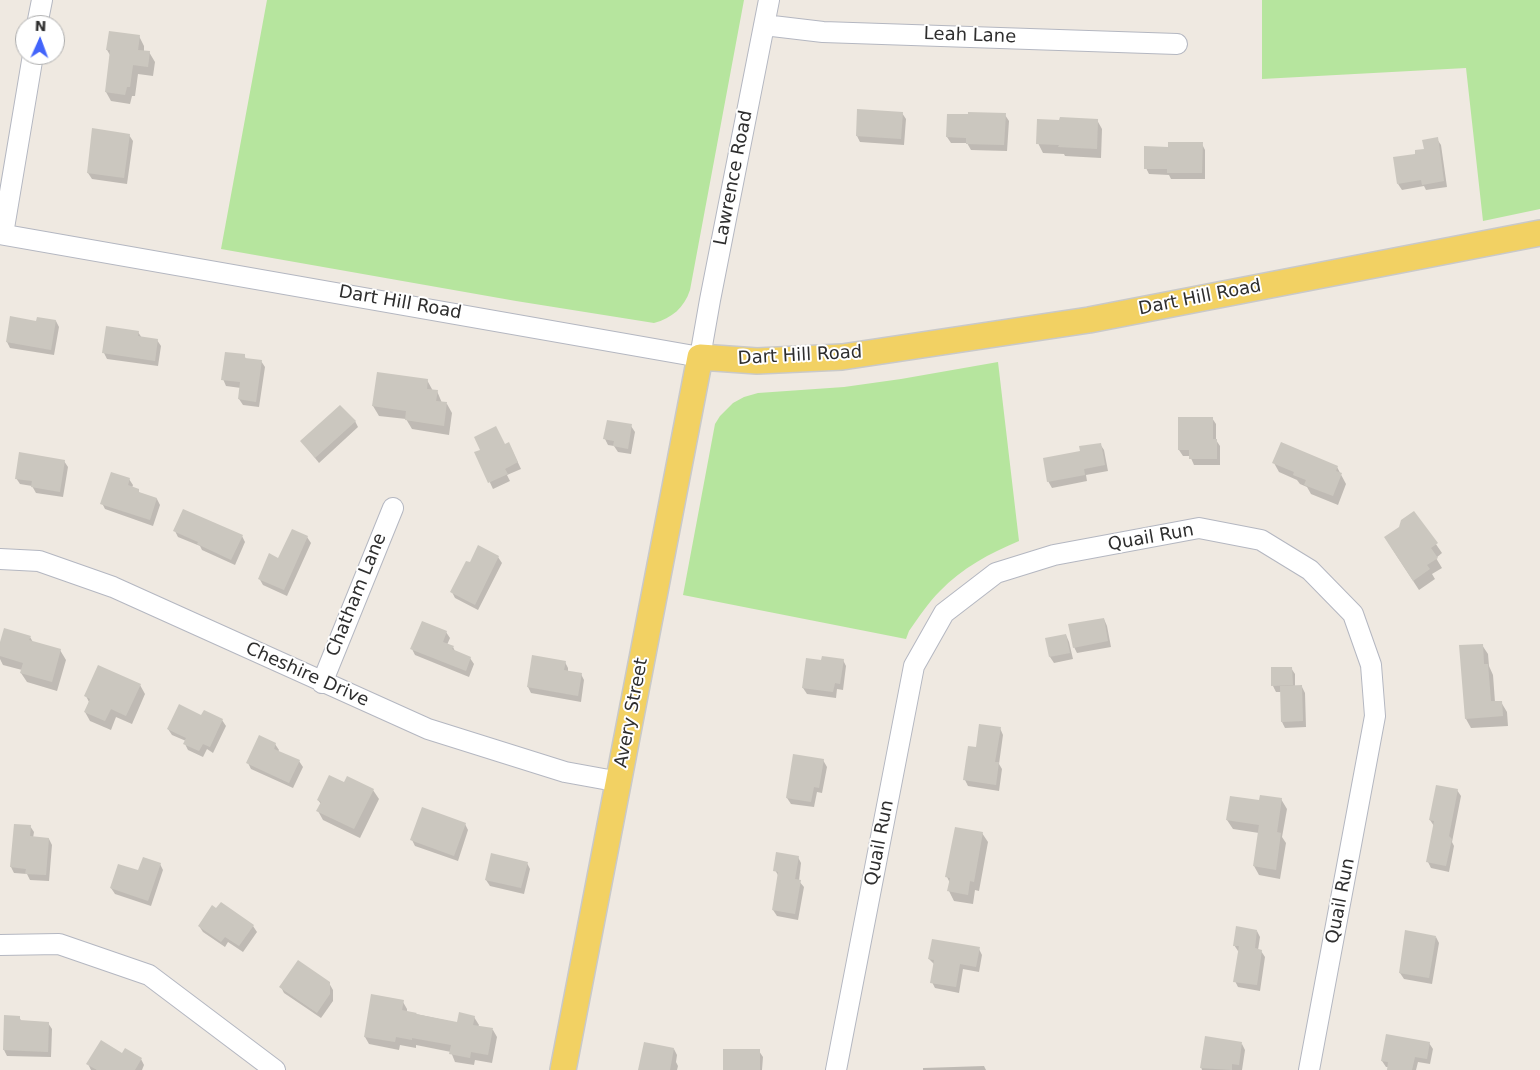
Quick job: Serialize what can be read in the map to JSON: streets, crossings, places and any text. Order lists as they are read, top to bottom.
{
  "streets": {
    "main road": ["Dart Hill Road", "Avery Street"],
    "street": [
      "Leah Lane",
      "Lawrence Road",
      "Quail Run",
      "Chatham Lane",
      "Cheshire Drive"
    ]
  },
  "crossings": [
    ["Leah Lane", "Lawrence Road"],
    ["Lawrence Road", "Dart Hill Road"],
    ["Lawrence Road", "Avery Street"],
    ["Dart Hill Road", "Avery Street"],
    ["Chatham Lane", "Cheshire Drive"],
    ["Cheshire Drive", "Avery Street"]
  ],
  "north": "top"
}
